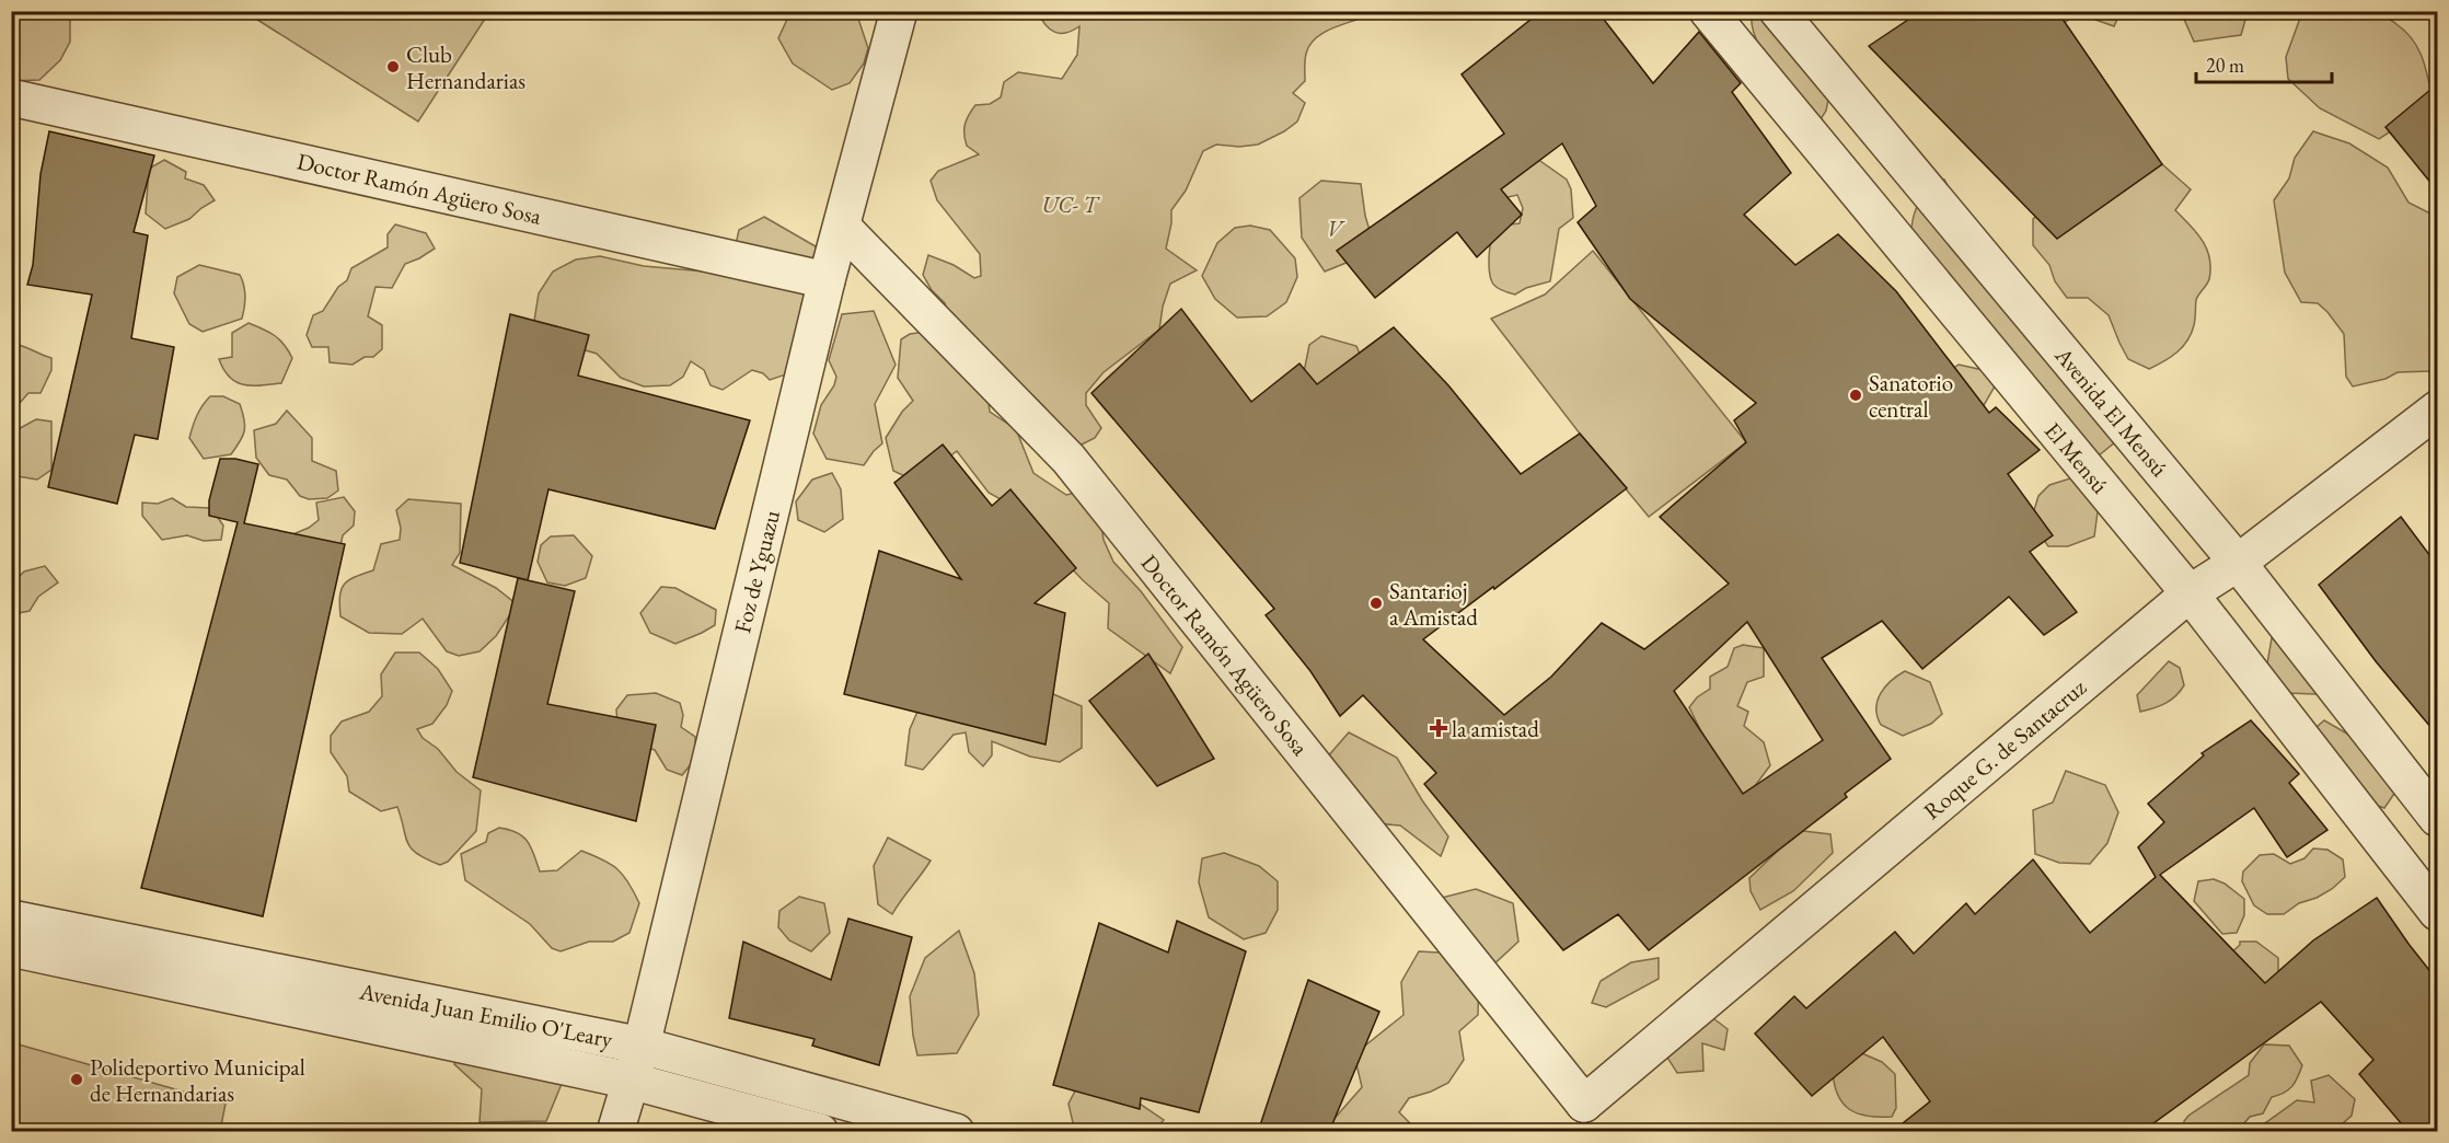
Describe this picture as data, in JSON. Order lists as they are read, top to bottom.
{
  "streets": {
    "street": [
      "Doctor Ramón Agüero Sosa",
      "Avenida El Mensú",
      "El Mensú",
      "Foz de Yguazu",
      "Roque G. de Santacruz",
      "Avenida Juan Emilio O'Leary"
    ]
  },
  "crossings": [
    ["Doctor Ramón Agüero Sosa", "Foz de Yguazu"],
    ["Doctor Ramón Agüero Sosa", "Roque G. de Santacruz"],
    ["Avenida El Mensú", "Roque G. de Santacruz"],
    ["El Mensú", "Roque G. de Santacruz"],
    ["Foz de Yguazu", "Avenida Juan Emilio O'Leary"]
  ],
  "parks": ["UC- T", "V"],
  "places": {
    "other": [
      "Club Hernandarias",
      "Sanatorio central",
      "Santarioj a Amistad",
      "Polideportivo Municipal de Hernandarias"
    ],
    "health": ["la amistad"]
  },
  "scale_bar": "20 m"
}
